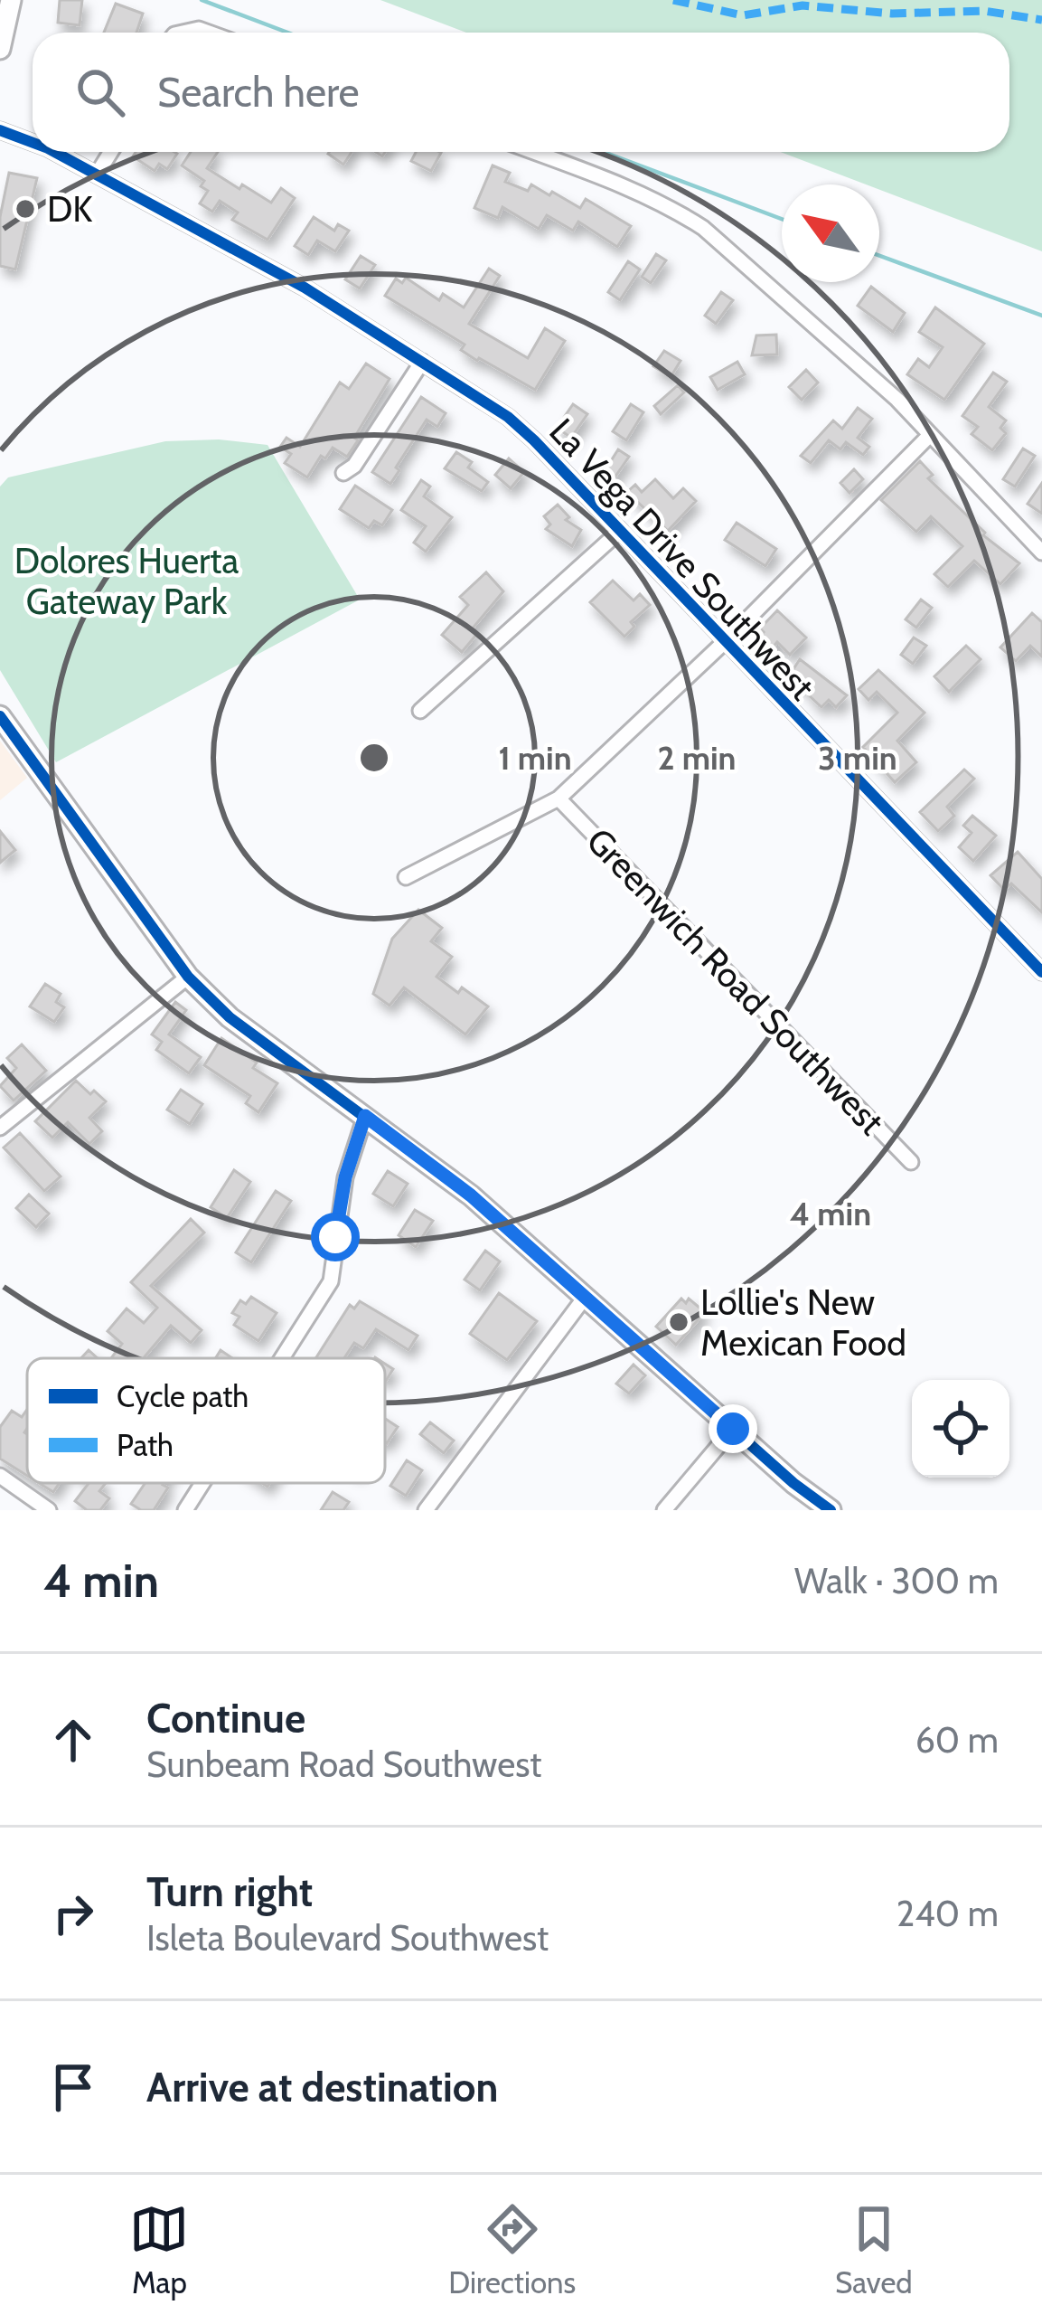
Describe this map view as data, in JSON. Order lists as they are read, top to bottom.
{
  "streets": {
    "street": ["La Vega Drive Southwest", "Greenwich Road Southwest"]
  },
  "crossings": [
    ["La Vega Drive Southwest", "Greenwich Road Southwest"]
  ],
  "parks": ["Dolores Huerta Gateway Park"],
  "places": ["DK", "Lollie's New Mexican Food"],
  "legend": ["Cycle path", "Path"],
  "north": "top left",
  "page": {
    "search": "Search here",
    "heading": ["4 min", "Walk · 300 m"],
    "list": [
      ["Continue", "Sunbeam Road Southwest", "60 m"],
      ["Turn right", "Isleta Boulevard Southwest", "240 m"],
      "Arrive at destination"
    ],
    "nav": ["Map", "Directions", "Saved"]
  },
  "rings": [
    "1 min",
    "2 min",
    "3 min",
    "4 min"
  ]
}
